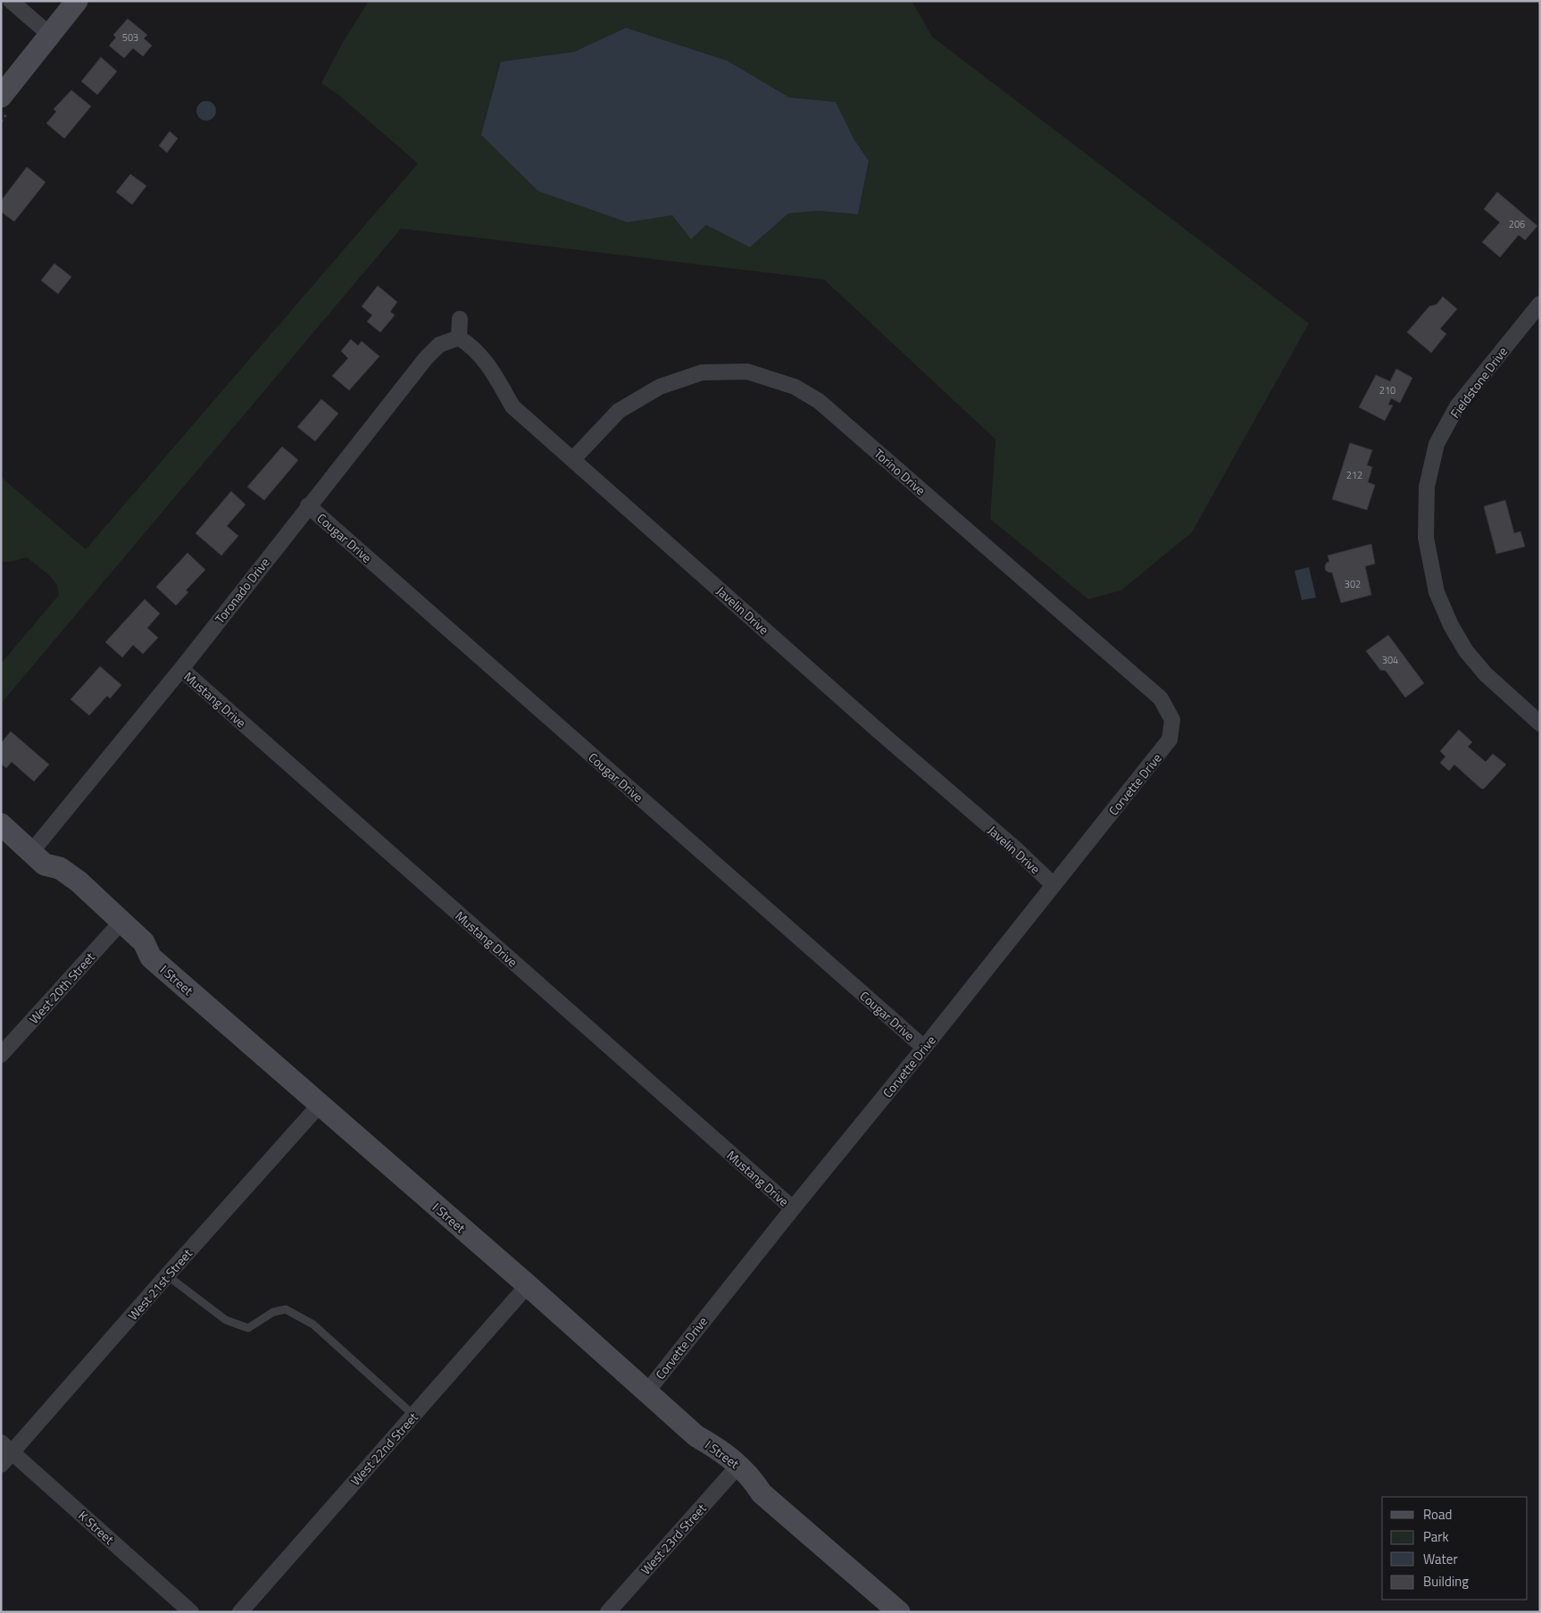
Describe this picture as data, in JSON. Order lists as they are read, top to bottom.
{
  "streets": {
    "street": [
      "Fieldstone Drive",
      "Torino Drive",
      "Cougar Drive",
      "Toronado Drive",
      "Javelin Drive",
      "Mustang Drive",
      "Corvette Drive",
      "I Street",
      "West 20th Street",
      "West 21st Street",
      "West 22nd Street",
      "K Street",
      "West 23rd Street"
    ]
  },
  "crossings": [
    ["Torino Drive", "Javelin Drive"],
    ["Torino Drive", "Corvette Drive"],
    ["Cougar Drive", "Toronado Drive"],
    ["Cougar Drive", "Corvette Drive"],
    ["Toronado Drive", "Javelin Drive"],
    ["Toronado Drive", "Mustang Drive"],
    ["Toronado Drive", "I Street"],
    ["Javelin Drive", "Corvette Drive"],
    ["Mustang Drive", "Corvette Drive"],
    ["Corvette Drive", "I Street"],
    ["I Street", "West 20th Street"],
    ["I Street", "West 21st Street"],
    ["I Street", "West 22nd Street"],
    ["I Street", "West 23rd Street"],
    ["West 21st Street", "K Street"]
  ],
  "house_numbers": [
    "503",
    "206",
    "210",
    "212",
    "302",
    "304"
  ],
  "legend": [
    "Road",
    "Park",
    "Water",
    "Building"
  ]
}
